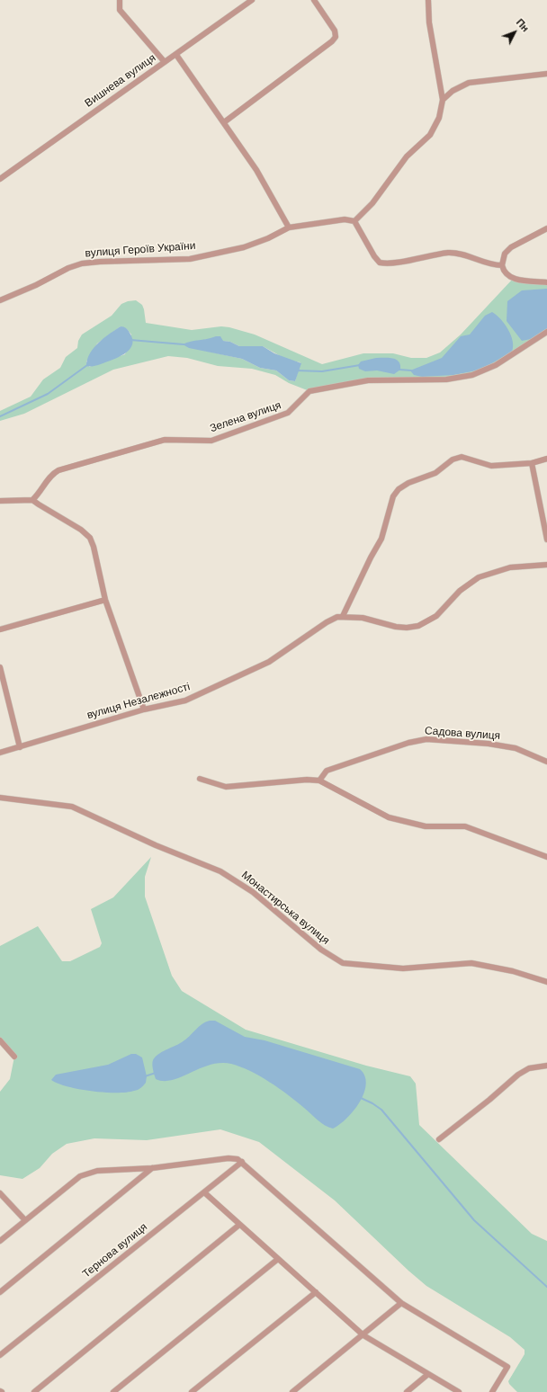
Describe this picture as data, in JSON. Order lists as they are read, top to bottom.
{
  "streets": {
    "street": [
      "Вишнева вулиця",
      "вулиця Героїв України",
      "Зелена вулиця",
      "Садова вулиця",
      "Монастирська вулиця",
      "Тернова вулиця"
    ]
  },
  "north": "top right"
}
